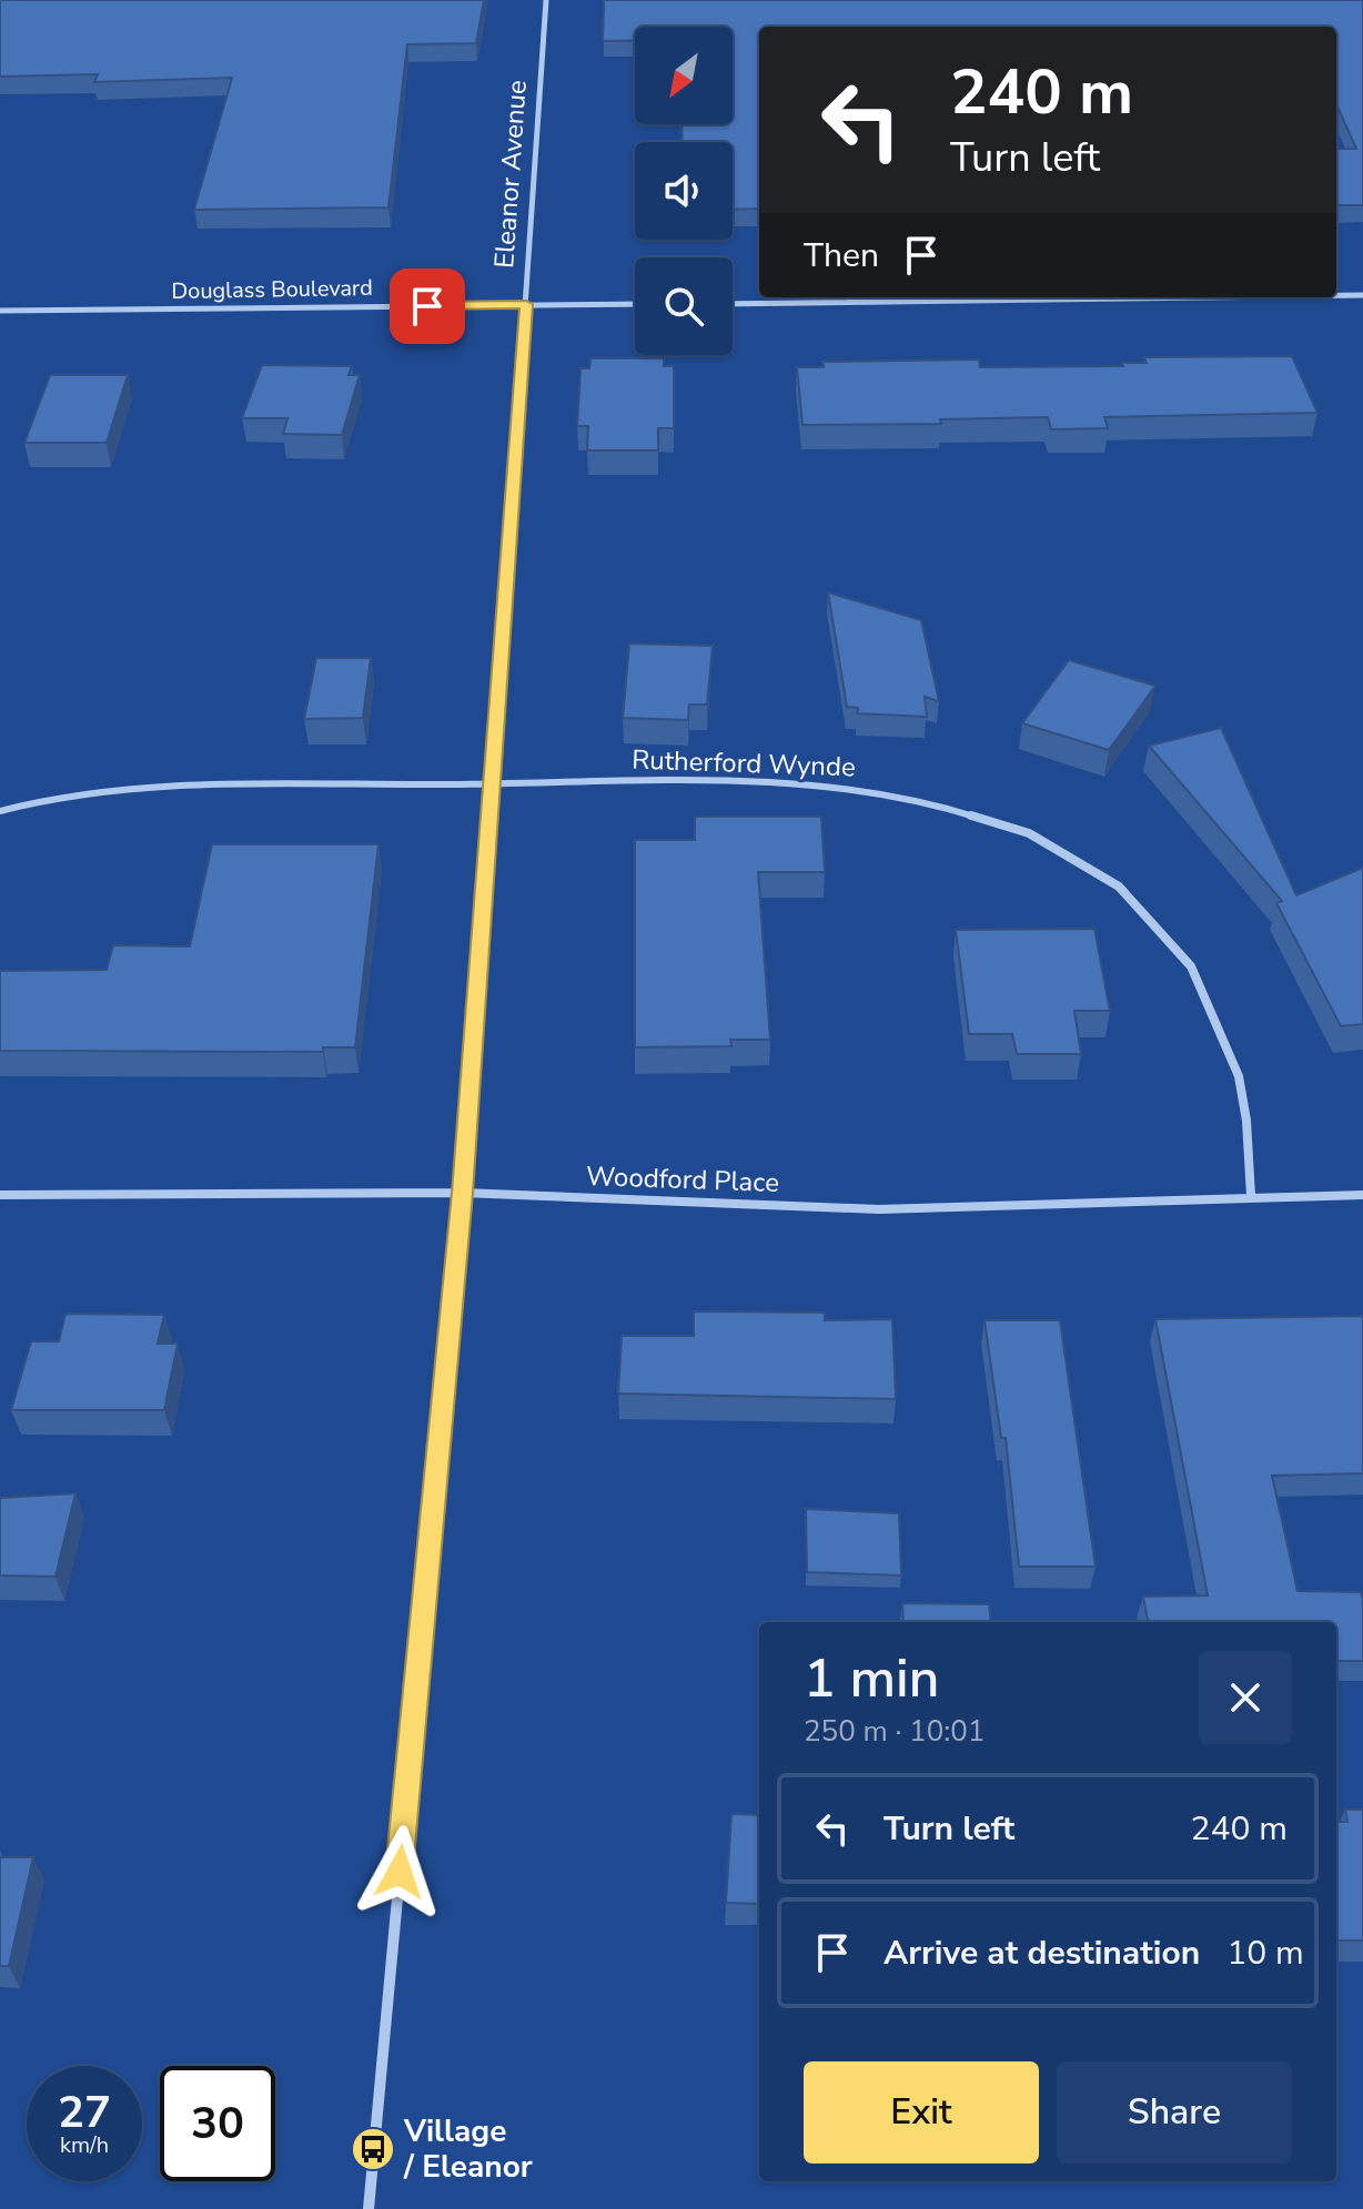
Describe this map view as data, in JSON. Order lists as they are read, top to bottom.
{
  "streets": {
    "street": [
      "Eleanor Avenue",
      "Douglass Boulevard",
      "Rutherford Wynde",
      "Woodford Place"
    ]
  },
  "crossings": [
    ["Eleanor Avenue", "Douglass Boulevard"],
    ["Eleanor Avenue", "Rutherford Wynde"],
    ["Eleanor Avenue", "Woodford Place"],
    ["Rutherford Wynde", "Woodford Place"]
  ],
  "places": {
    "bus stop": ["Village / Eleanor"]
  },
  "north": "bottom left",
  "page": {
    "turn": ["240 m", "Turn left"],
    "then": "Then",
    "heading": ["1 min", "250 m · 10:01"],
    "list": [
      {
        "name": "Turn left",
        "value": "240 m"
      },
      {
        "name": "Arrive at destination",
        "value": "10 m"
      }
    ],
    "buttons": ["Exit", "Share"],
    "speed": "27 km/h",
    "limit": "30"
  }
}
